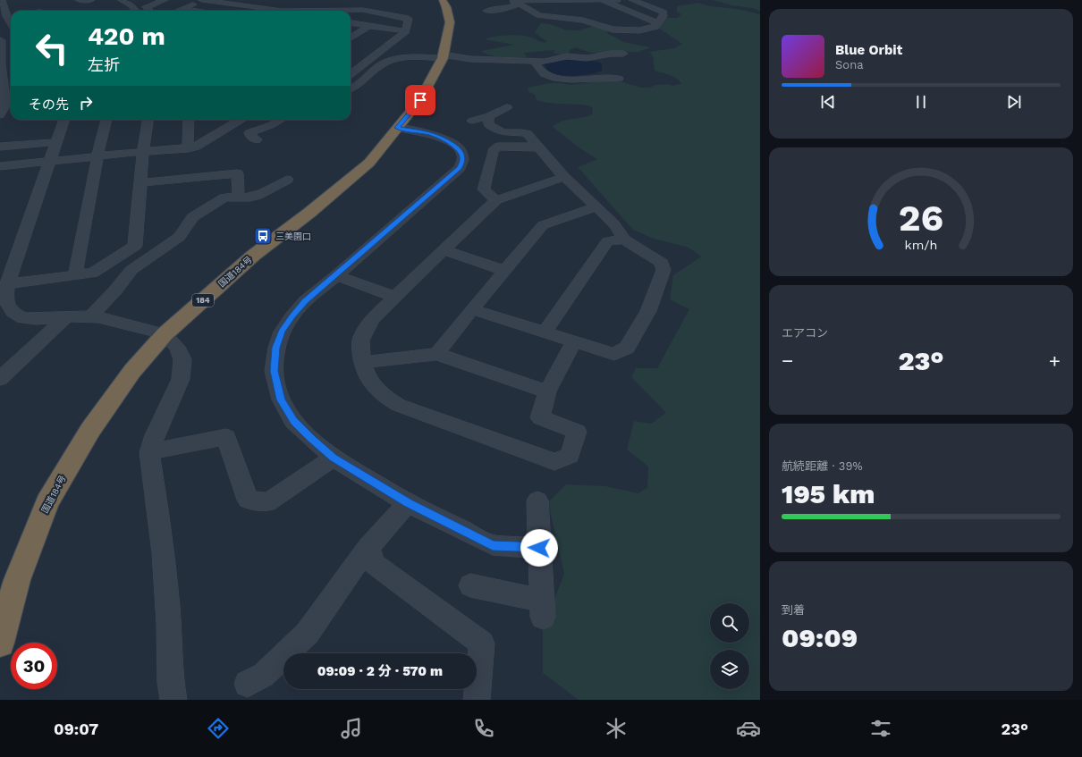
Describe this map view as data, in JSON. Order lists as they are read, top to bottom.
{
  "streets": {
    "highway": ["国道184号", "184"]
  },
  "places": {
    "bus stop": ["三美園口"]
  },
  "page": {
    "turn": ["420 m", "左折"],
    "song": ["Blue Orbit", "Sona"],
    "then": "その先",
    "tile": [
      "エアコン",
      ["航続距離 · 39%", "195 km"],
      ["到着", "09:09"]
    ],
    "heat": ["−", "23°", "+"],
    "limit": "30",
    "trip": "09:09 · 2 分 · 570 m",
    "tabs": ["09:07", "23°"],
    "gauge": ["26", "km/h"]
  }
}
